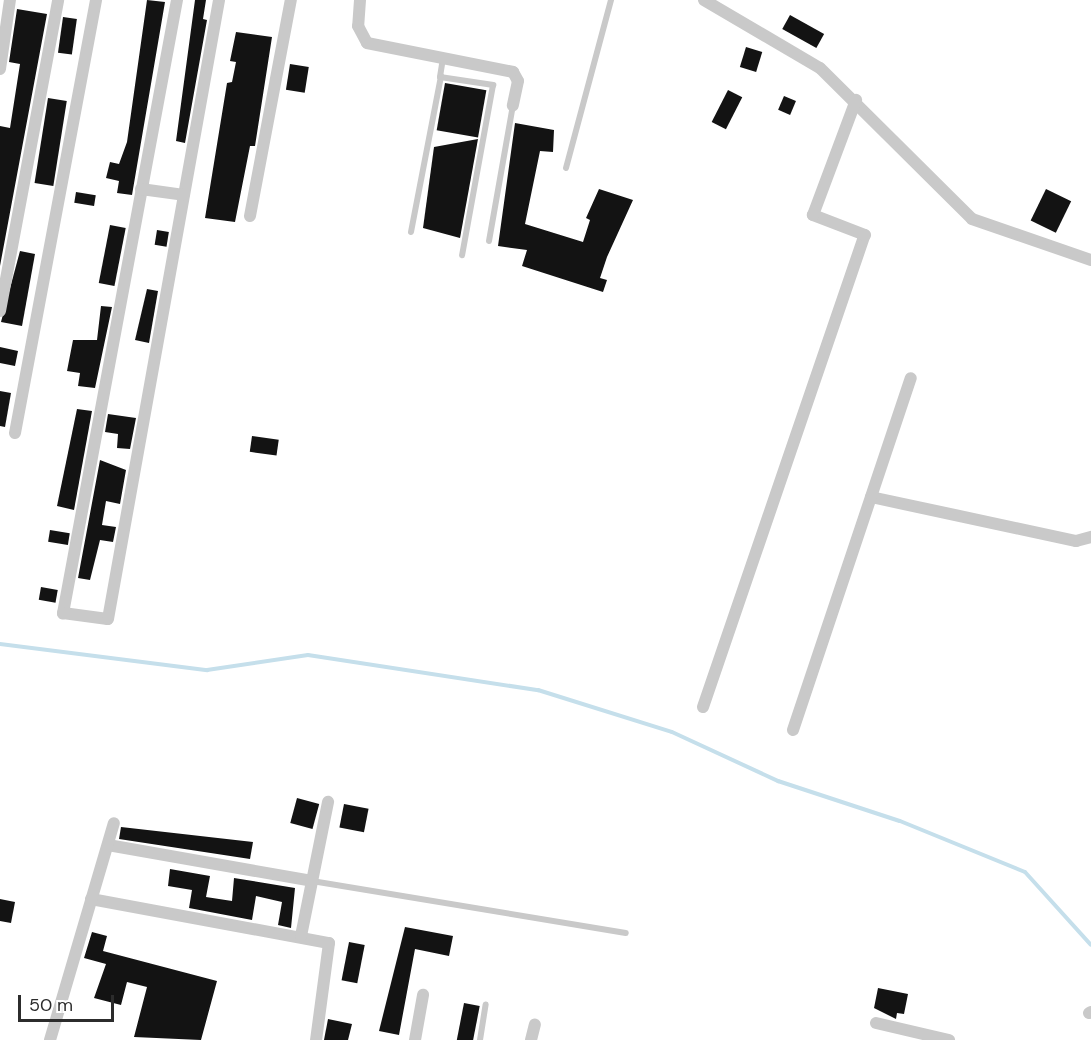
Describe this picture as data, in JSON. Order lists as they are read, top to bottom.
{
  "scale_bar": "50 m"
}
